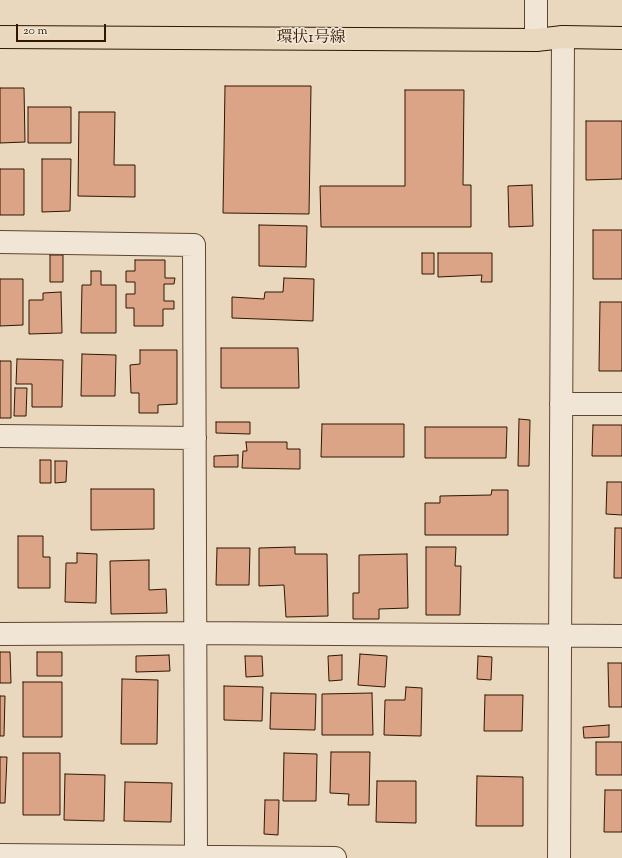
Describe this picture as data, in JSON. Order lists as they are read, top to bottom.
{
  "streets": {
    "main road": ["環状1号線"]
  },
  "scale_bar": "20 m"
}
